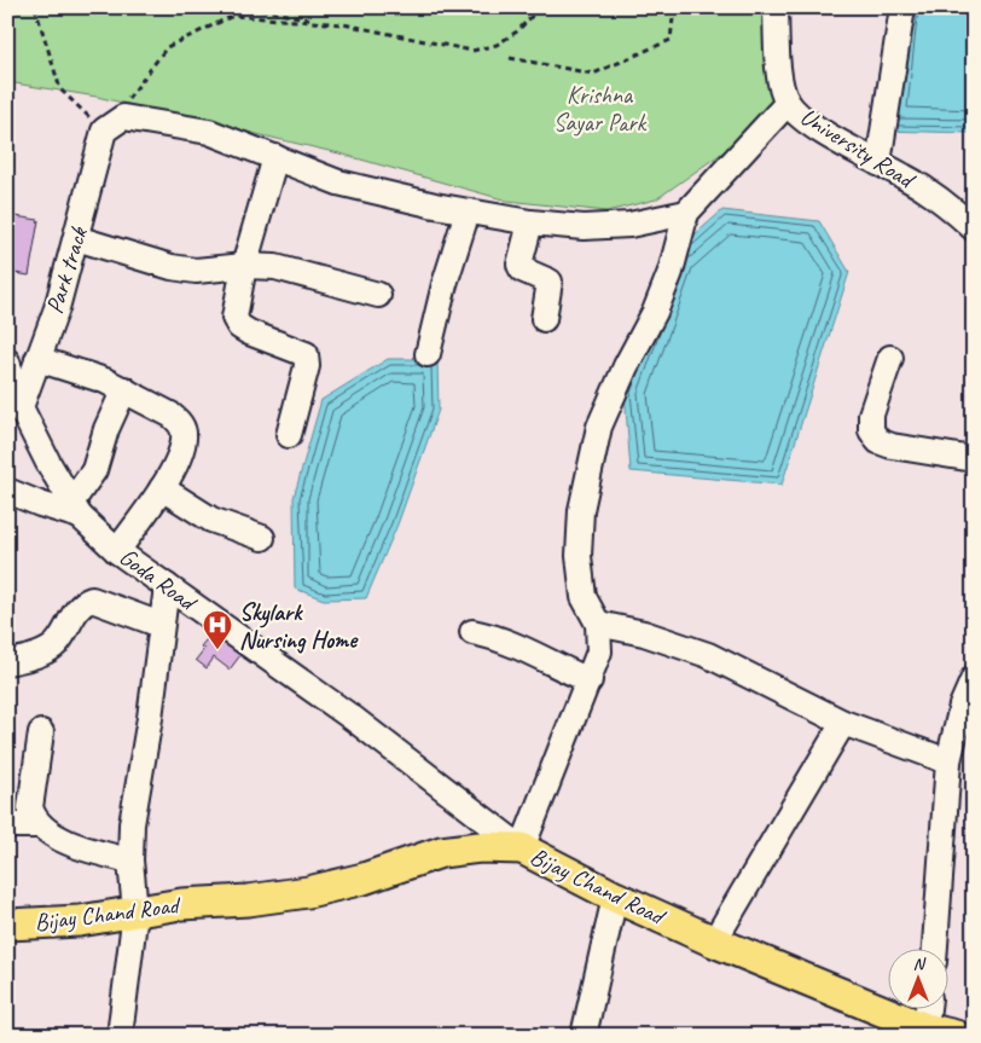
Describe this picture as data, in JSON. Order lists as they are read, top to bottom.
{
  "streets": {
    "main road": ["Bijay Chand Road"],
    "street": ["University Road", "Park track", "Goda Road"]
  },
  "crossings": [
    ["Park track", "Goda Road"],
    ["Goda Road", "Bijay Chand Road"]
  ],
  "parks": ["Krishna Sayar Park"],
  "places": {
    "hospital": ["Skylark Nursing Home"]
  },
  "north": "top"
}
